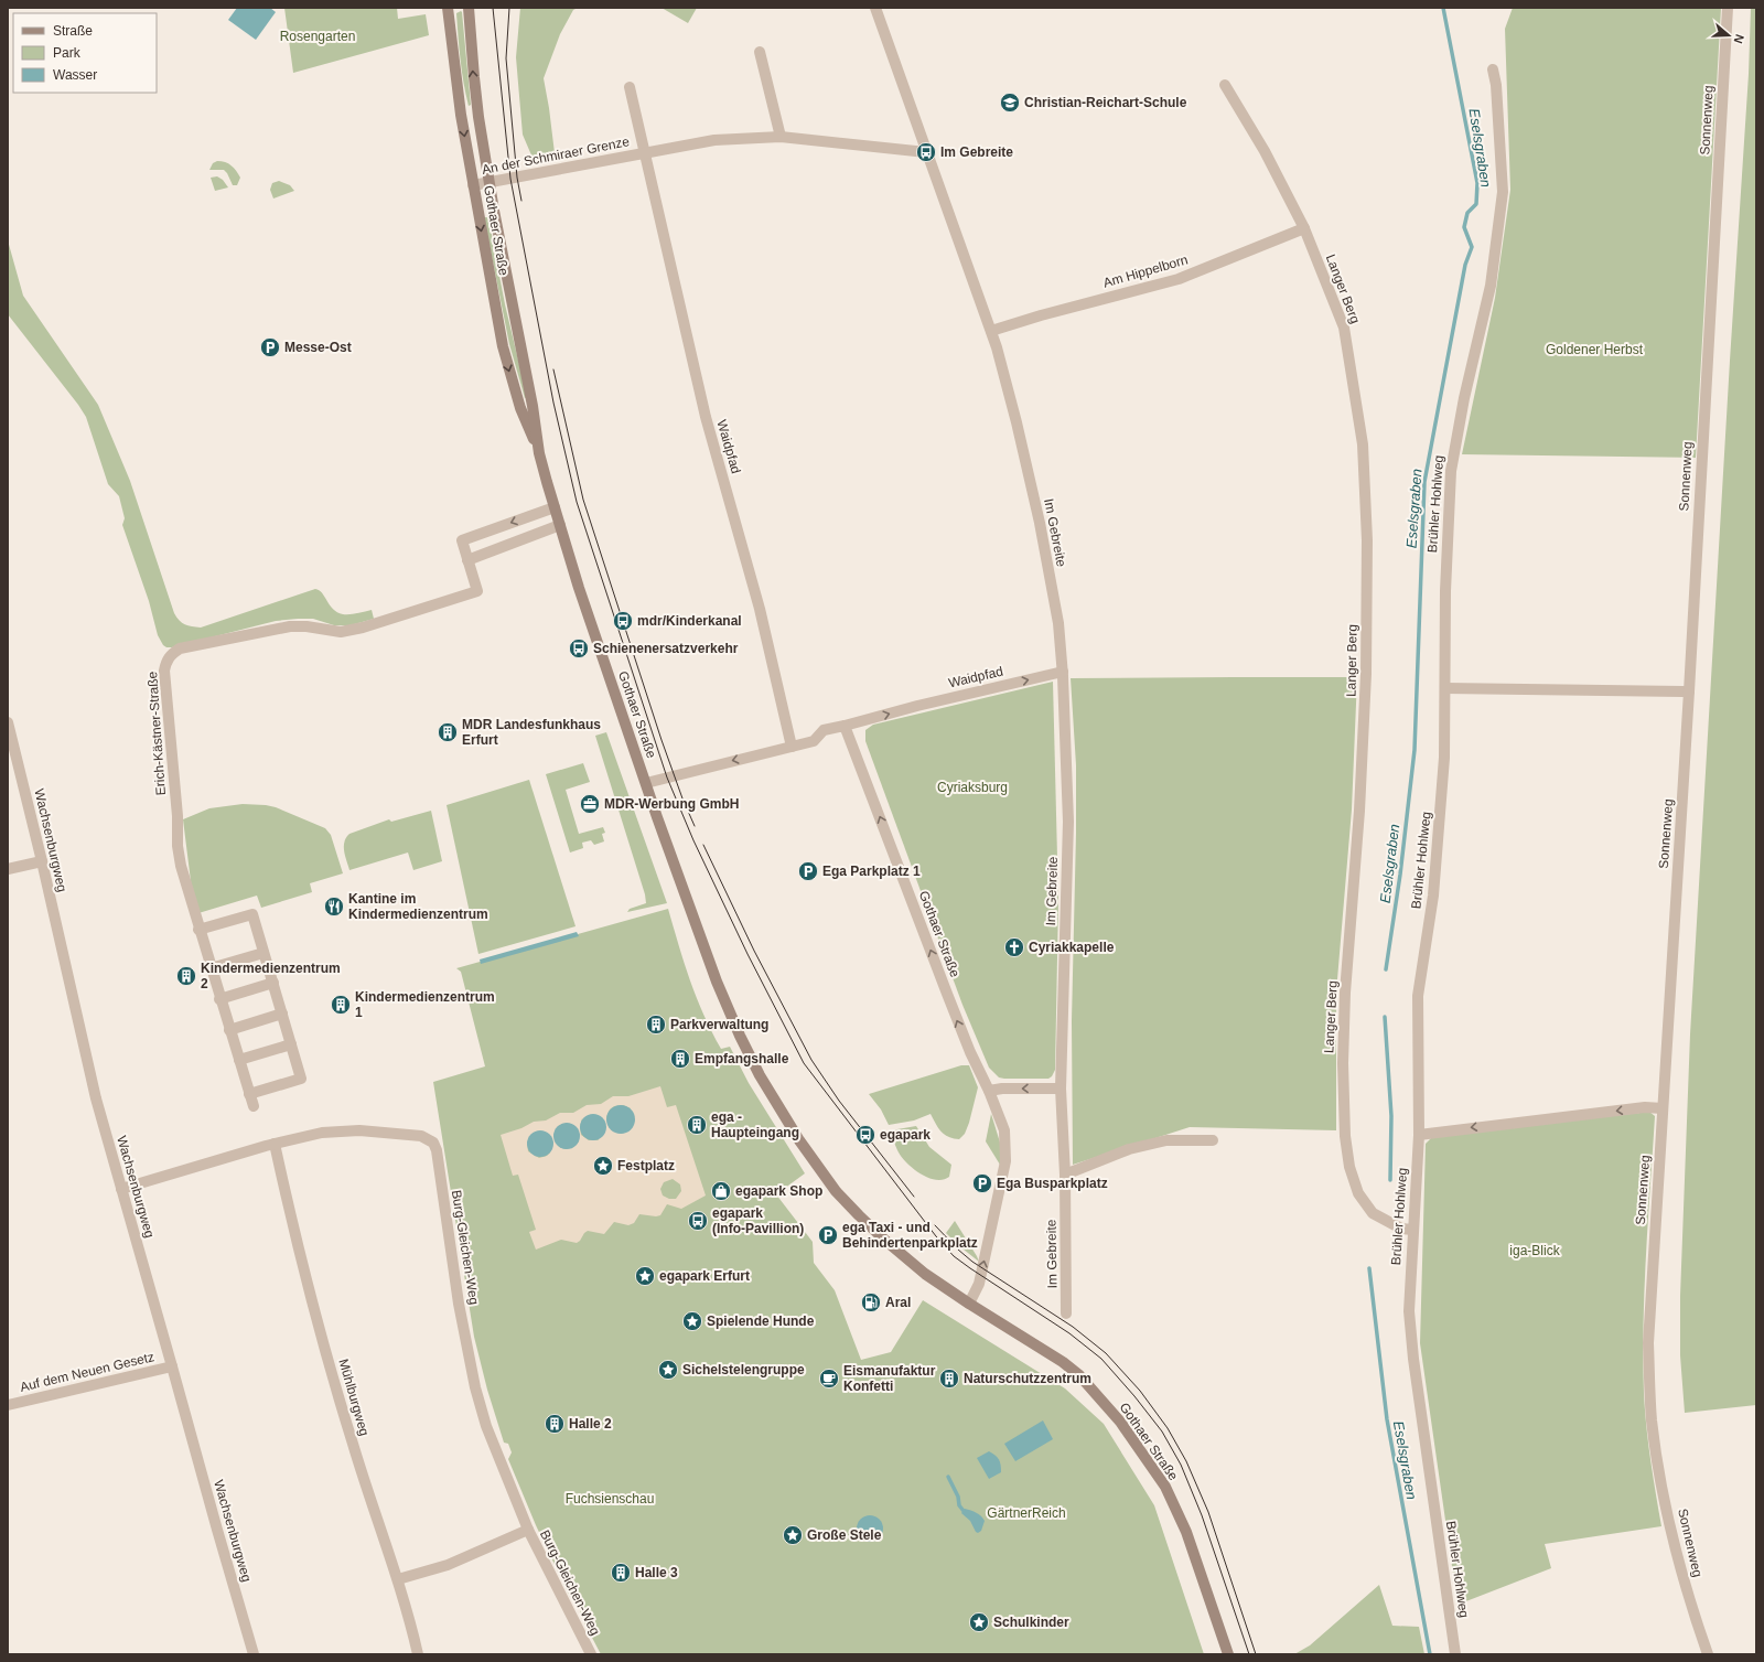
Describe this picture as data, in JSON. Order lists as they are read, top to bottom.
{
  "streets": {
    "main road": ["Gothaer Straße"],
    "street": [
      "Sonnenweg",
      "An der Schmiraer Grenze",
      "Am Hippelborn",
      "Langer Berg",
      "Waidpfad",
      "Brühler Hohlweg",
      "Im Gebreite",
      "Erich-Kästner-Straße",
      "Wachsenburgweg",
      "Burg-Gleichen-Weg",
      "Auf dem Neuen Gesetz",
      "Mühlburgweg"
    ]
  },
  "crossings": [
    ["An der Schmiraer Grenze", "Gothaer Straße"],
    ["An der Schmiraer Grenze", "Waidpfad"],
    ["An der Schmiraer Grenze", "Im Gebreite"],
    ["Gothaer Straße", "Waidpfad"],
    ["Gothaer Straße", "Erich-Kästner-Straße"],
    ["Am Hippelborn", "Langer Berg"],
    ["Am Hippelborn", "Im Gebreite"],
    ["Langer Berg", "Brühler Hohlweg"],
    ["Waidpfad", "Im Gebreite"],
    ["Wachsenburgweg", "Burg-Gleichen-Weg"],
    ["Wachsenburgweg", "Auf dem Neuen Gesetz"],
    ["Burg-Gleichen-Weg", "Mühlburgweg"]
  ],
  "water": ["Eselsgraben"],
  "parks": [
    "Rosengarten",
    "Goldener Herbst",
    "Cyriaksburg",
    "iga-Blick",
    "Fuchsienschau",
    "GärtnerReich"
  ],
  "places": {
    "school or university": ["Christian-Reichart-Schule"],
    "bus stop": [
      "Im Gebreite",
      "mdr/Kinderkanal",
      "Schienenersatzverkehr",
      "egapark",
      "egapark (Info-Pavillion)"
    ],
    "parking": [
      "Messe-Ost",
      "Ega Parkplatz 1",
      "Ega Busparkplatz",
      "ega Taxi - und Behindertenparkplatz"
    ],
    "building": [
      "MDR Landesfunkhaus Erfurt",
      "Kindermedienzentrum 2",
      "Kindermedienzentrum 1",
      "Parkverwaltung",
      "Empfangshalle",
      "ega - Haupteingang",
      "Naturschutzzentrum",
      "Halle 2",
      "Halle 3"
    ],
    "office": ["MDR-Werbung GmbH"],
    "restaurant": ["Kantine im Kindermedienzentrum"],
    "church": ["Cyriakkapelle"],
    "place": [
      "Festplatz",
      "egapark Erfurt",
      "Spielende Hunde",
      "Sichelstelengruppe",
      "Große Stele",
      "Schulkinder"
    ],
    "shop": ["egapark Shop"],
    "fuel station": ["Aral"],
    "cafe": ["Eismanufaktur Konfetti"]
  },
  "legend": ["Straße", "Park", "Wasser"],
  "north": "right"
}
